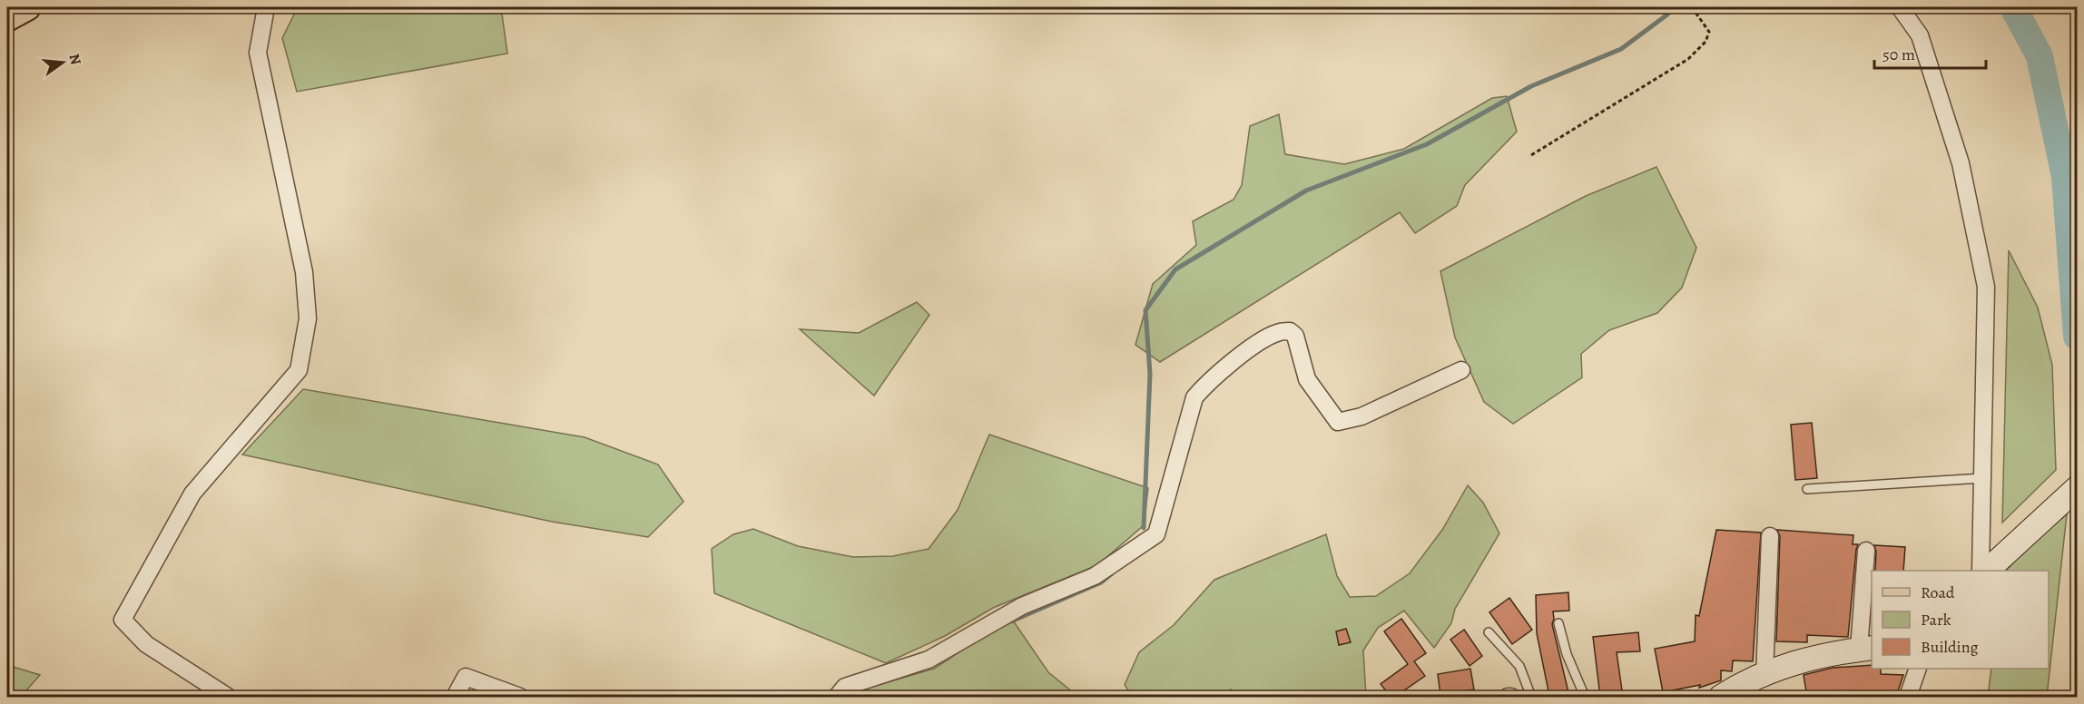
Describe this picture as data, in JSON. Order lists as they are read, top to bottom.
{
  "legend": ["Road", "Park", "Building"],
  "scale_bar": "50 m",
  "north": "right"
}
